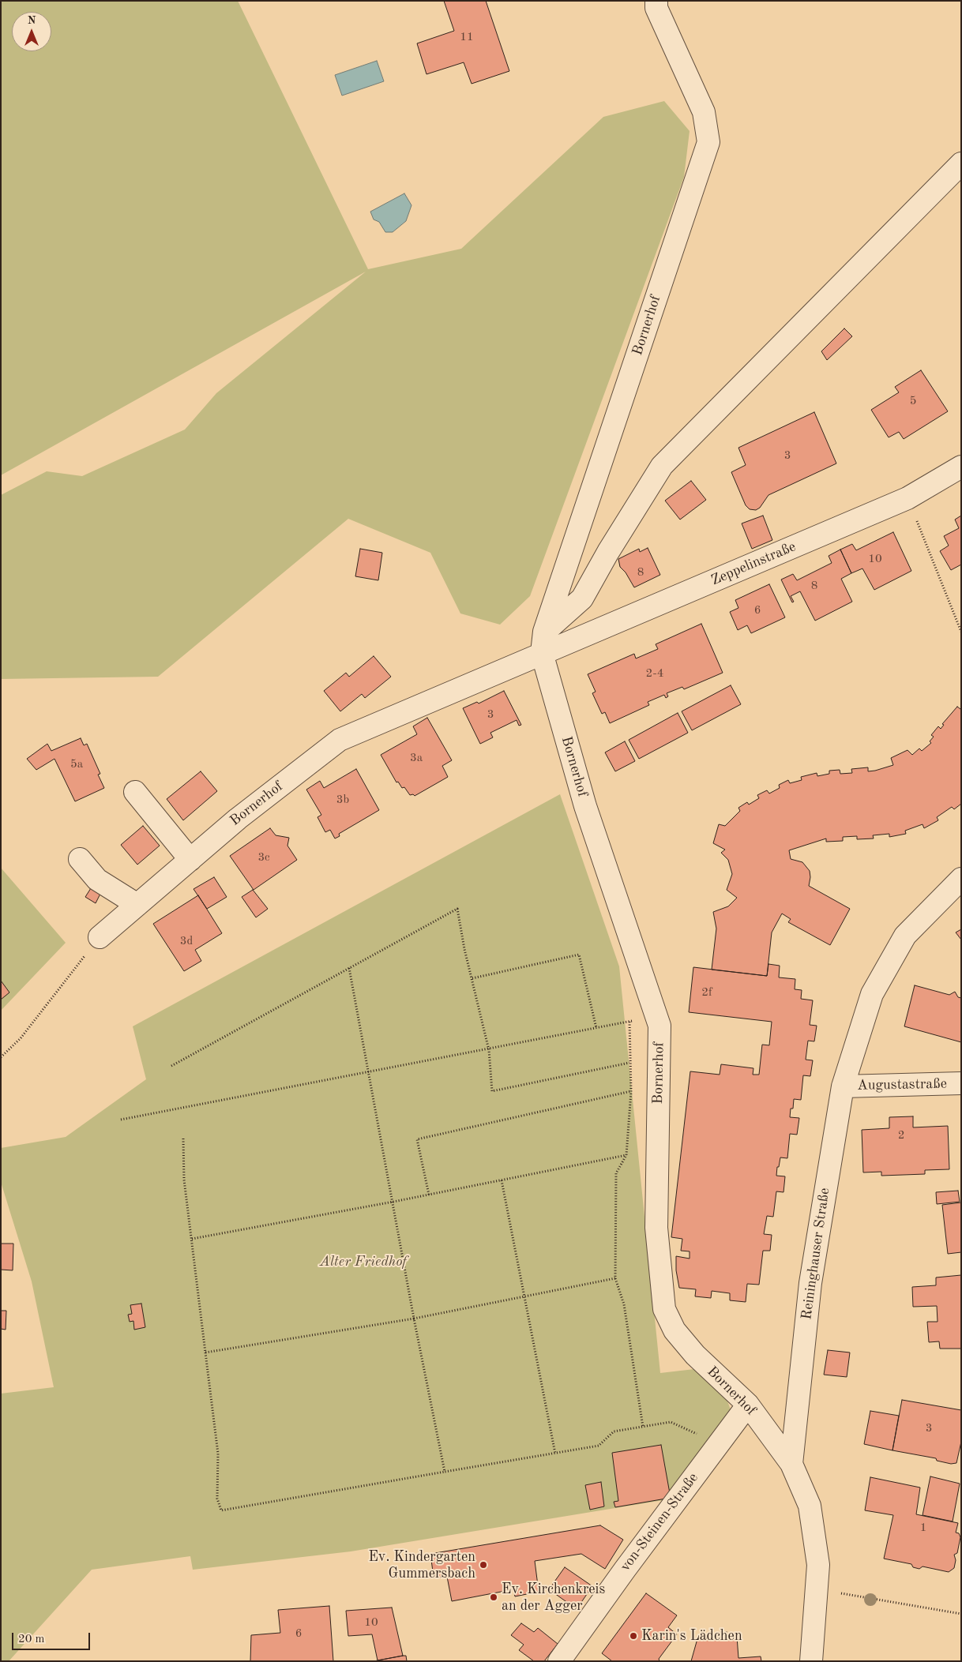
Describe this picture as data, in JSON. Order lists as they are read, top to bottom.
{
  "streets": {
    "street": [
      "Bornerhof",
      "Zeppelinstraße",
      "Augustastraße",
      "Reininghauser Straße",
      "von-Steinen-Straße"
    ]
  },
  "crossings": [
    ["Bornerhof", "Zeppelinstraße"],
    ["Bornerhof", "Reininghauser Straße"],
    ["Bornerhof", "von-Steinen-Straße"],
    ["Augustastraße", "Reininghauser Straße"]
  ],
  "parks": ["Alter Friedhof"],
  "places": ["Ev. Kindergarten Gummersbach", "Ev. Kirchenkreis an der Agger", "Karin's Lädchen"],
  "house_numbers": [
    "11",
    "5",
    "3",
    "10",
    "8",
    "8",
    "6",
    "2-4",
    "3",
    "3a",
    "5a",
    "3b",
    "3c",
    "3d",
    "2f",
    "2",
    "3",
    "1",
    "10",
    "6"
  ],
  "scale_bar": "20 m",
  "north": "top"
}
